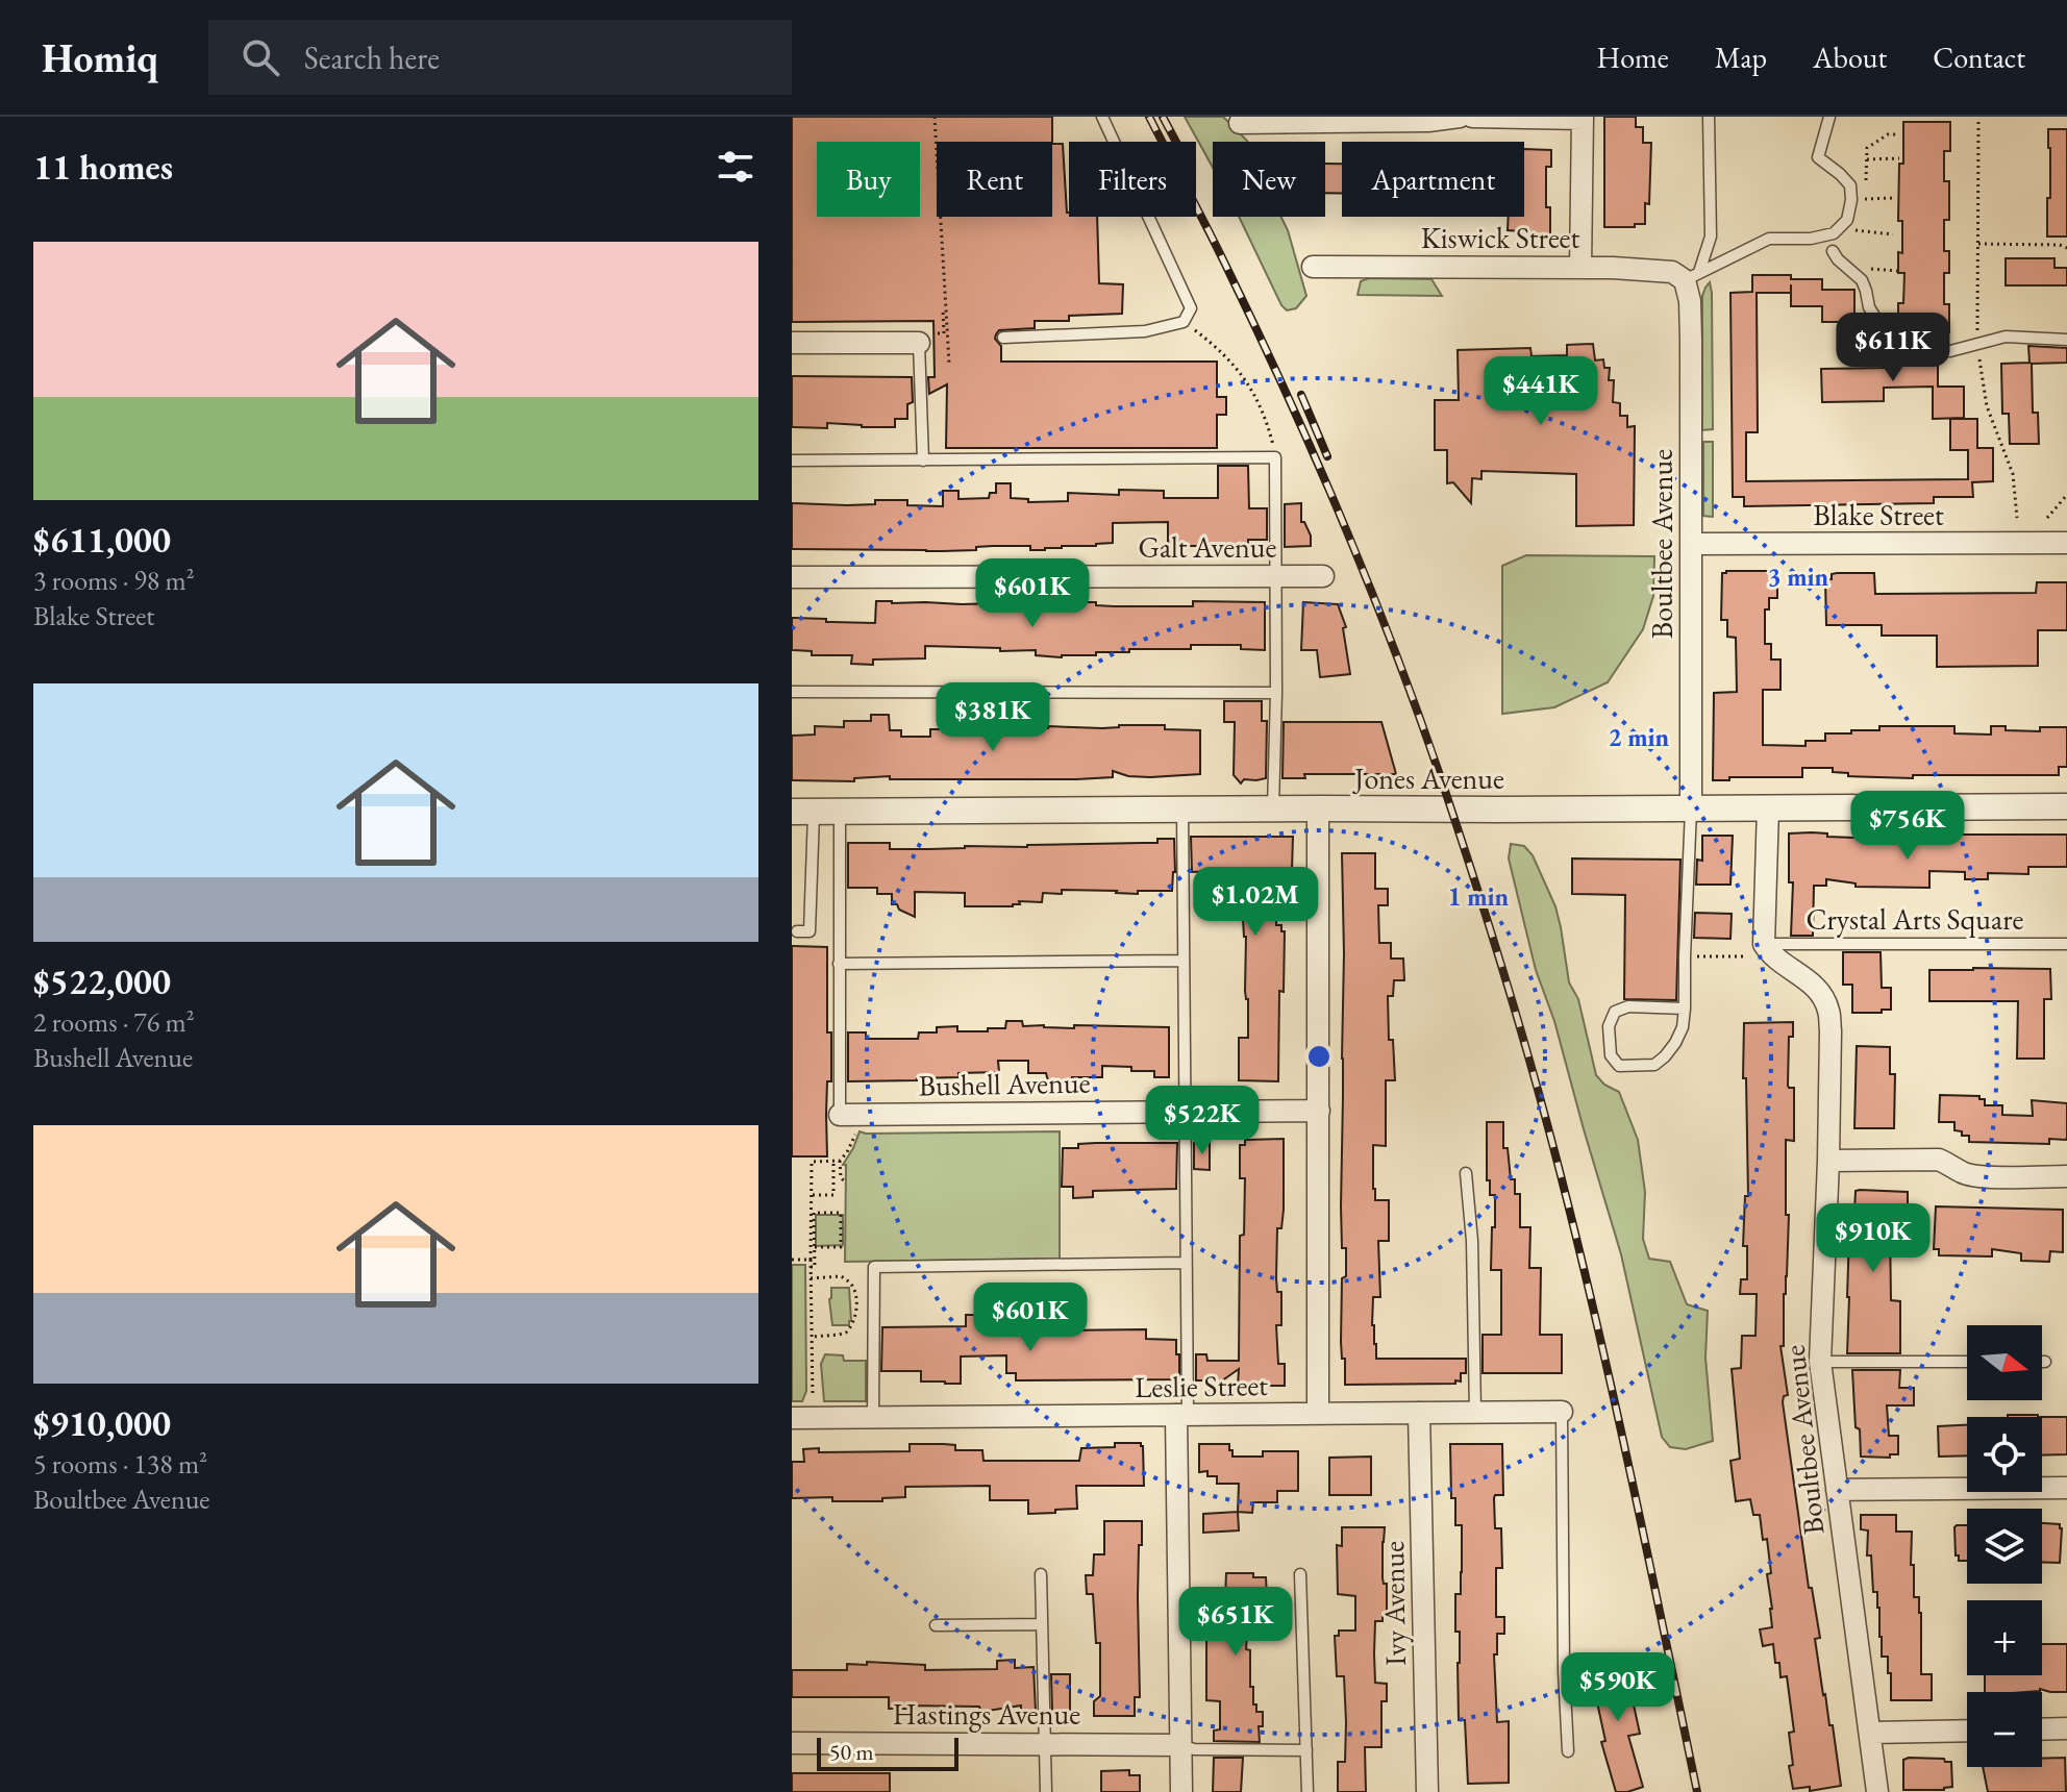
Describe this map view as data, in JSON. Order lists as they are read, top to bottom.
{
  "streets": {
    "street": [
      "Kiswick Street",
      "Blake Street",
      "Boultbee Avenue",
      "Galt Avenue",
      "Jones Avenue",
      "Bushell Avenue",
      "Leslie Street",
      "Ivy Avenue",
      "Hastings Avenue"
    ],
    "lane": ["Crystal Arts Square"]
  },
  "crossings": [
    ["Kiswick Street", "Boultbee Avenue"],
    ["Blake Street", "Boultbee Avenue"],
    ["Boultbee Avenue", "Jones Avenue"],
    ["Boultbee Avenue", "Crystal Arts Square"],
    ["Leslie Street", "Ivy Avenue"]
  ],
  "scale_bar": "50 m",
  "north": "right",
  "page": {
    "header": "Homiq",
    "search": "Search here",
    "nav": [
      "Home",
      "Map",
      "About",
      "Contact"
    ],
    "heading": "11 homes",
    "chip": [
      "Buy",
      "Rent",
      "Filters",
      "New",
      "Apartment"
    ],
    "list": [
      {
        "name": "$611,000",
        "note": "3 rooms · 98 m² · Blake Street"
      },
      {
        "name": "$522,000",
        "note": "2 rooms · 76 m² · Bushell Avenue"
      },
      {
        "name": "$910,000",
        "note": "5 rooms · 138 m² · Boultbee Avenue"
      }
    ],
    "price": [
      "$611K",
      "$441K",
      "$601K",
      "$381K",
      "$756K",
      "$1.02M",
      "$522K",
      "$910K",
      "$601K",
      "$651K",
      "$590K"
    ],
    "map_buttons": ["+", "−"],
    "scale": "50 m"
  },
  "rings": ["3 min", "2 min", "1 min"]
}
